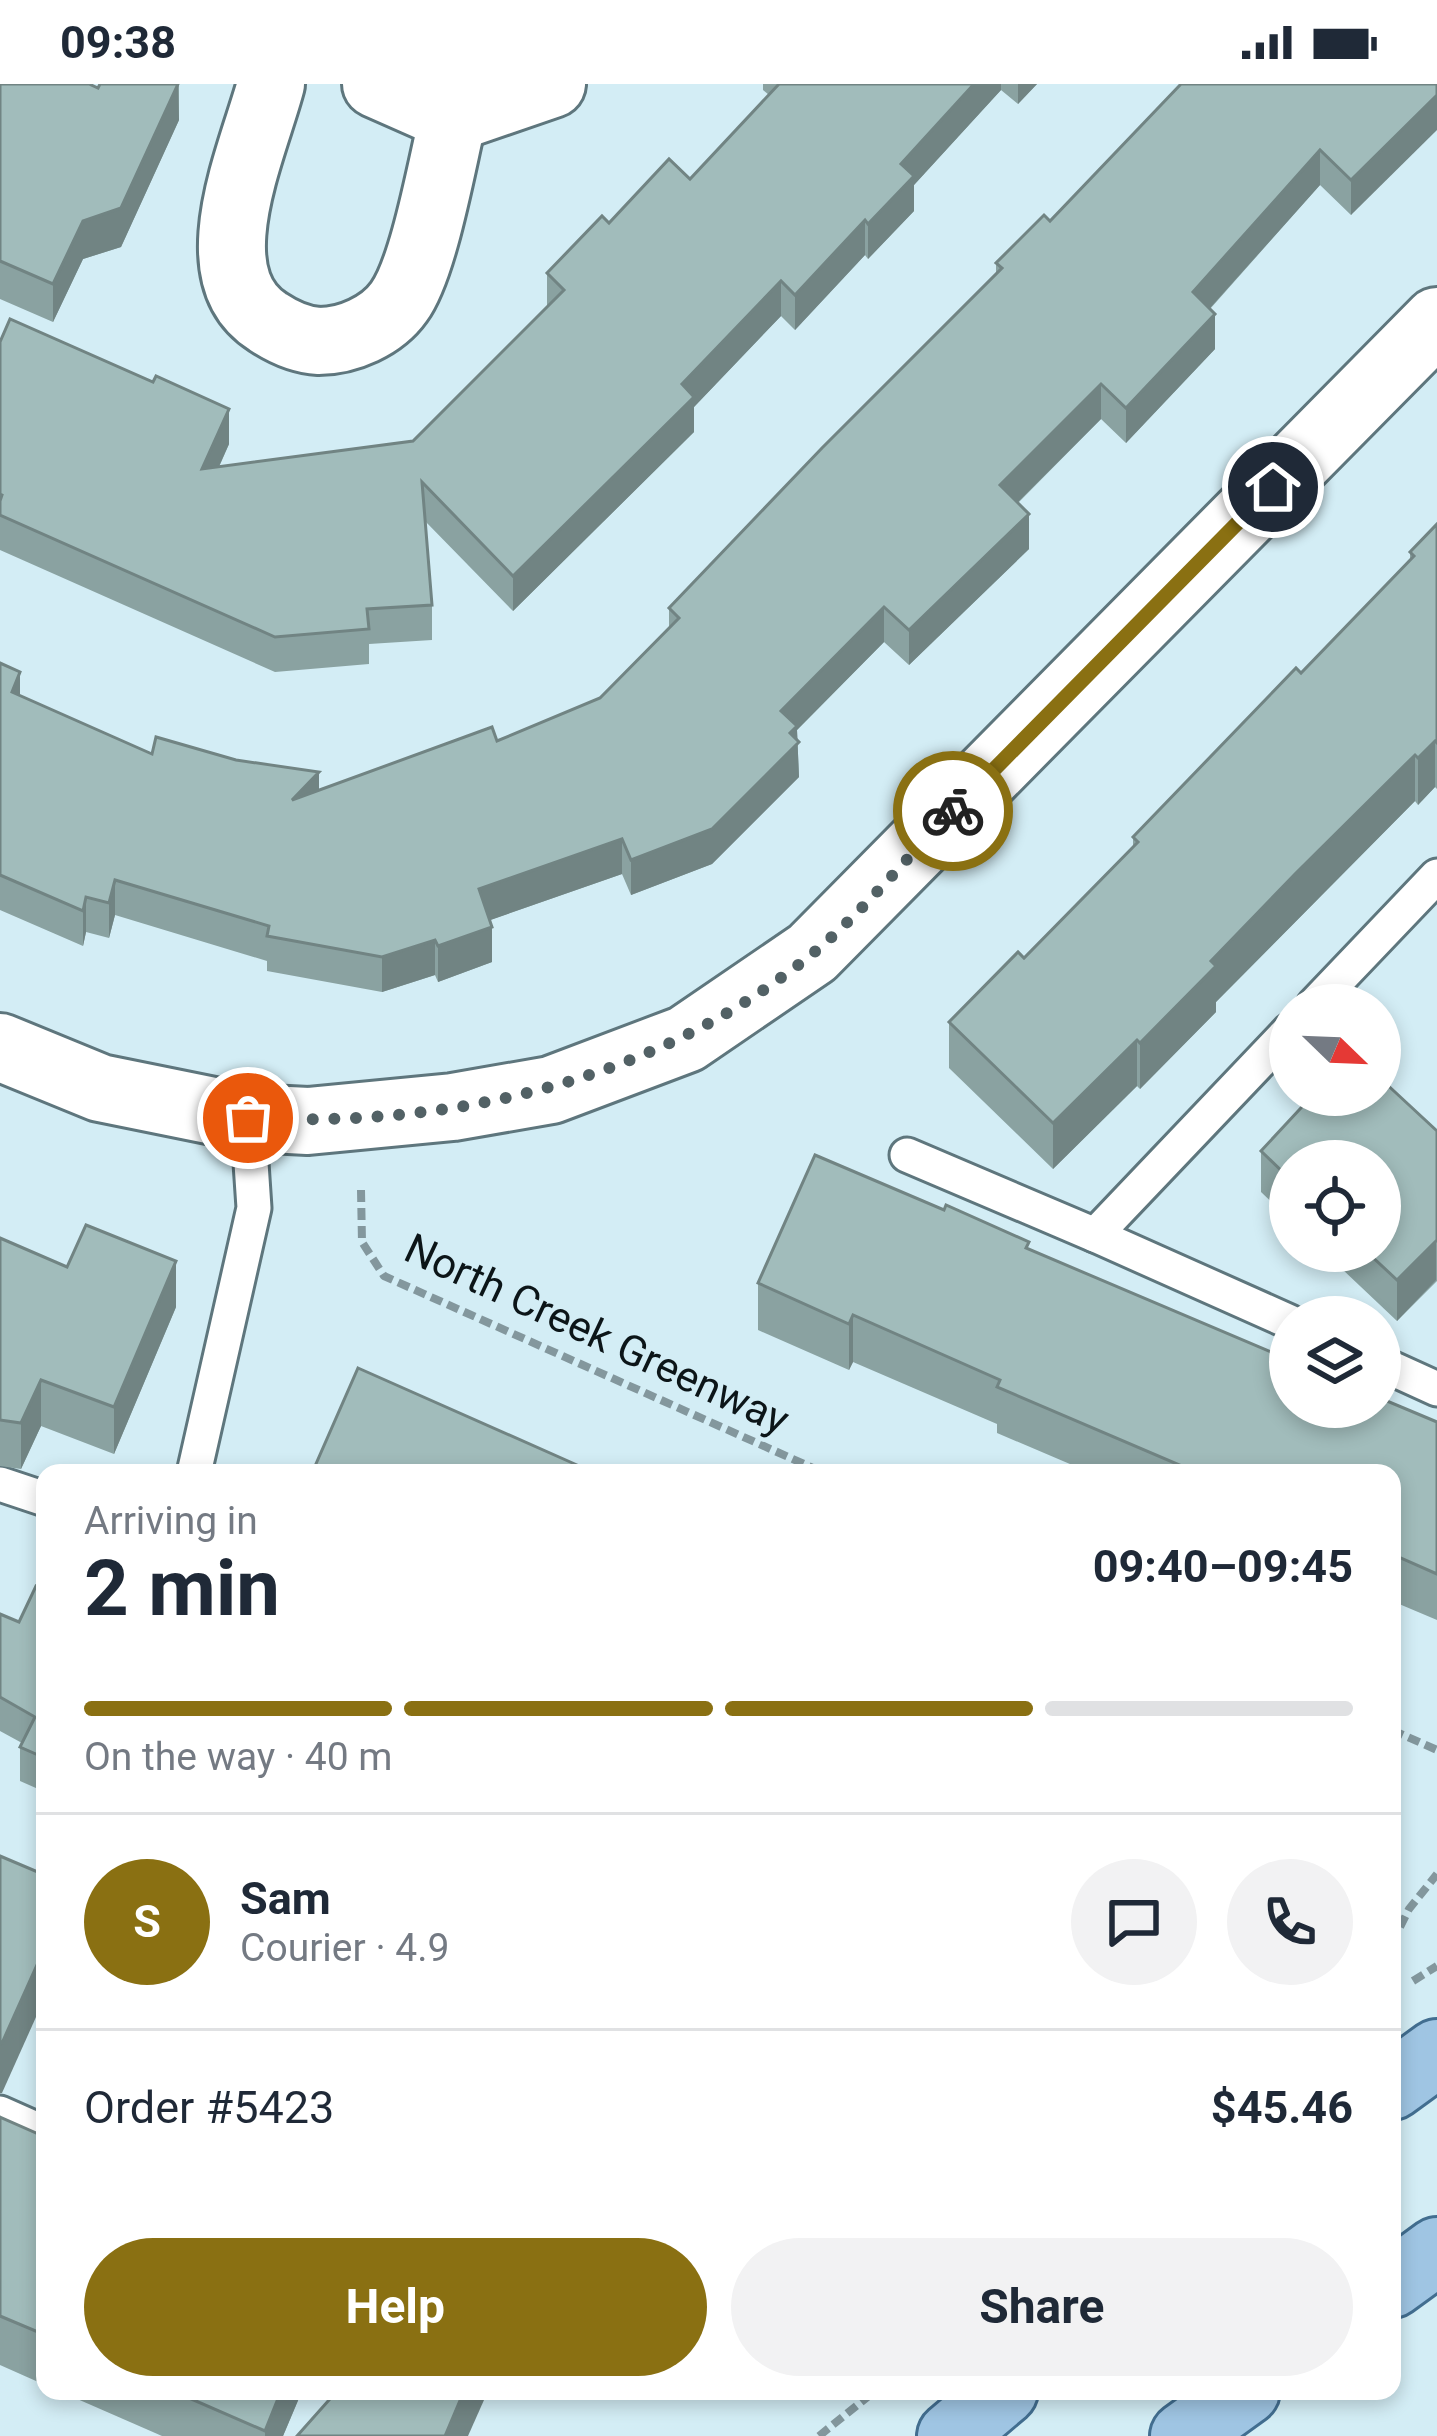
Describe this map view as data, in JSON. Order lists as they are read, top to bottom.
{
  "streets": {
    "path": ["North Creek Greenway"]
  },
  "north": "bottom right",
  "page": {
    "status": "09:38",
    "heading": ["2 min", "Arriving in", "09:40–09:45"],
    "panel": [
      "Sam",
      "Courier · 4.9",
      "Order #5423",
      "$45.46"
    ],
    "bar": "On the way · 40 m",
    "round": "S",
    "buttons": ["Help", "Share"]
  }
}
